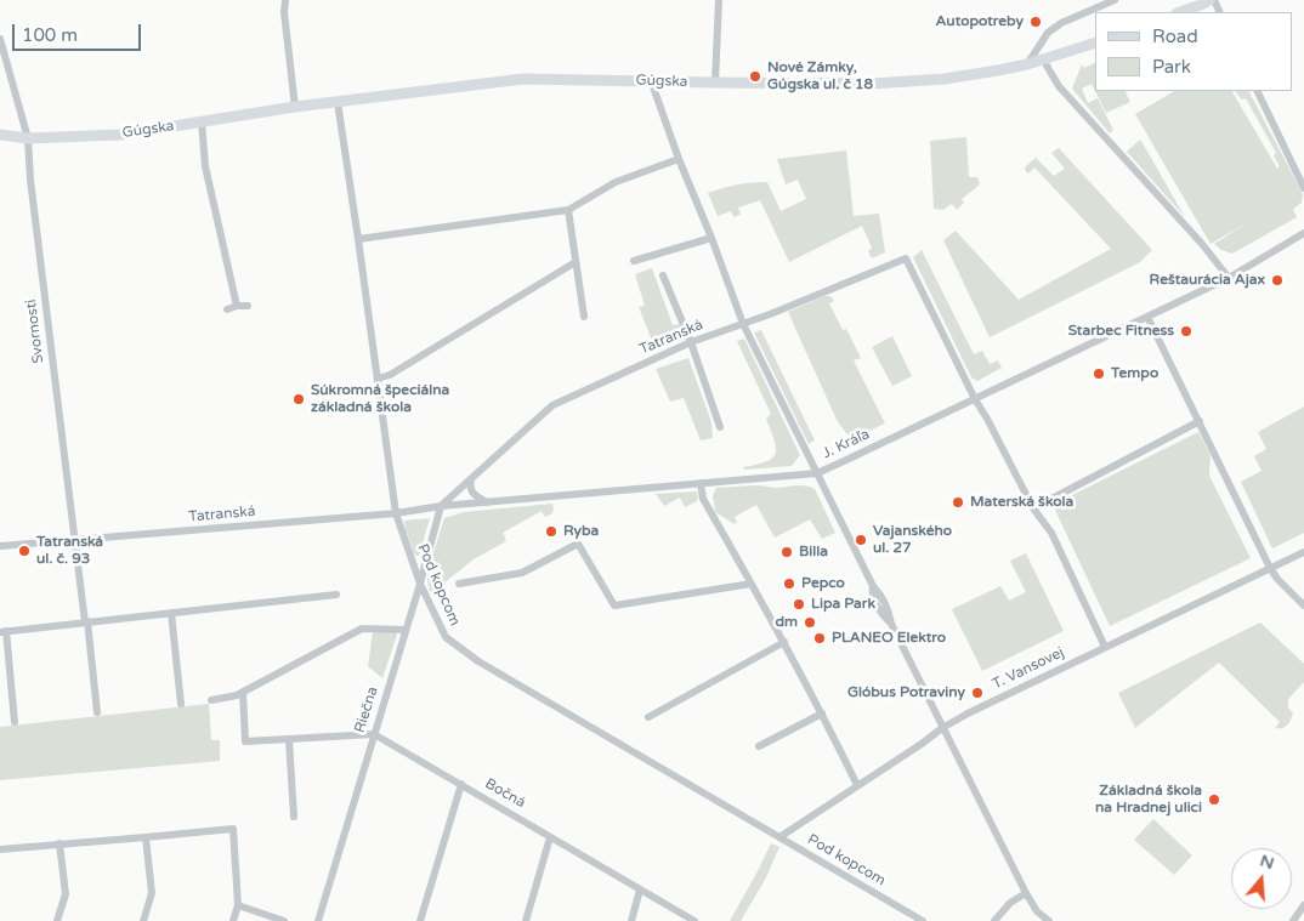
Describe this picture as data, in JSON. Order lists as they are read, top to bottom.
{
  "streets": {
    "main road": ["Gúgska"],
    "street": [
      "Svornosti",
      "Tatranská",
      "J. Kráľa",
      "Pod kopcom",
      "T. Vansovej",
      "Riečna",
      "Bočná"
    ]
  },
  "crossings": [
    ["Gúgska", "Svornosti"],
    ["Gúgska", "Pod kopcom"],
    ["Svornosti", "Tatranská"],
    ["Tatranská", "J. Kráľa"],
    ["Tatranská", "Pod kopcom"],
    ["Tatranská", "Riečna"],
    ["J. Kráľa", "Riečna"],
    ["Pod kopcom", "T. Vansovej"],
    ["Pod kopcom", "Riečna"],
    ["Riečna", "Bočná"]
  ],
  "places": [
    "Autopotreby",
    "Nové Zámky, Gúgska ul. č 18",
    "Reštaurácia Ajax",
    "Starbec Fitness",
    "Tempo",
    "Súkromná špeciálna základná škola",
    "Materská škola",
    "Ryba",
    "Vajanského ul. 27",
    "Tatranská ul. č. 93",
    "Billa",
    "Pepco",
    "Lipa Park",
    "dm",
    "PLANEO Elektro",
    "Glóbus Potraviny",
    "Základná škola na Hradnej ulici"
  ],
  "legend": ["Road", "Park"],
  "scale_bar": "100 m",
  "north": "top"
}
